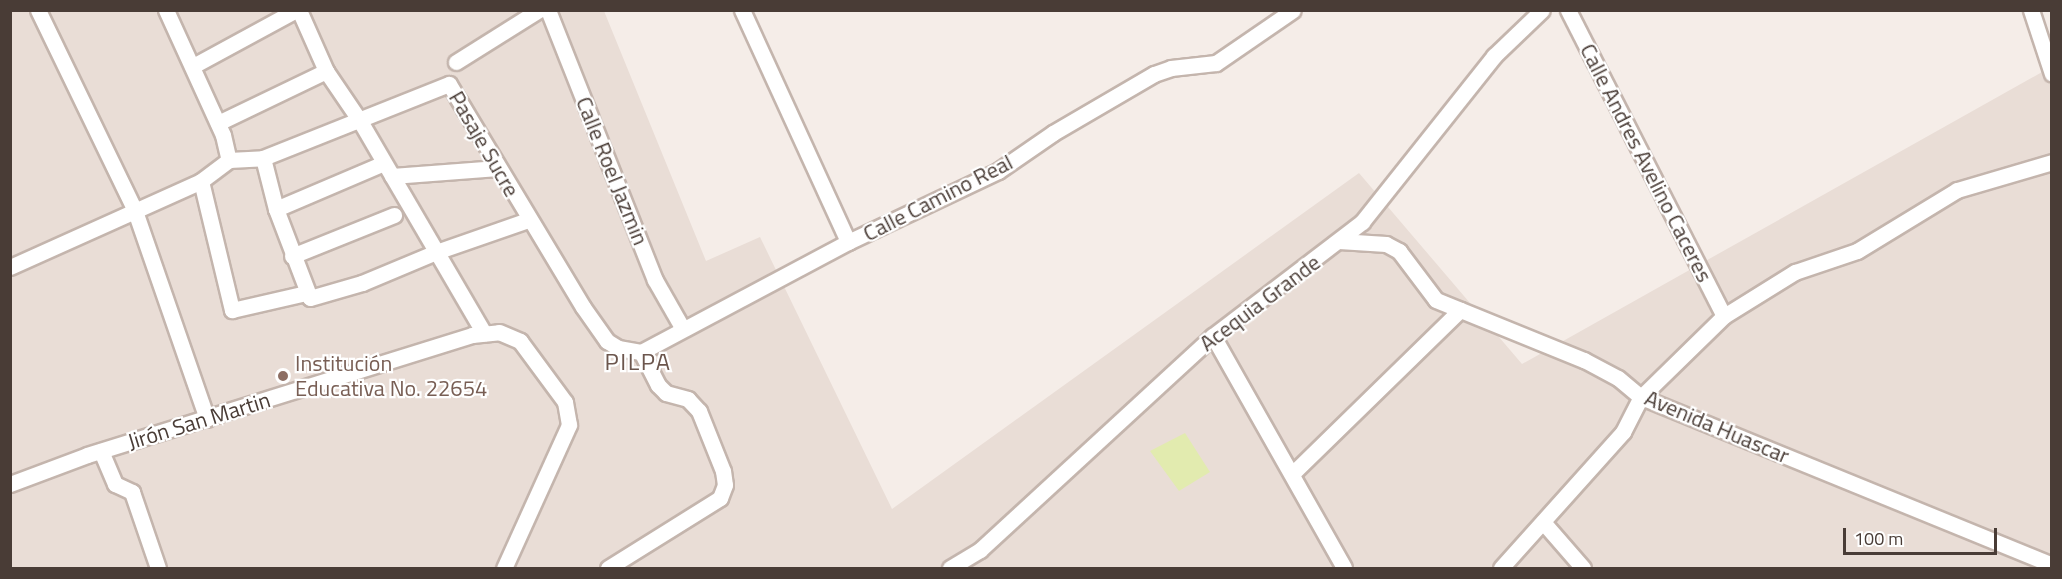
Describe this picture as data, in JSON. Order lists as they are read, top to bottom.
{
  "streets": {
    "street": [
      "Pasaje Sucre",
      "Calle Andres Avelino Caceres",
      "Calle Roel Jazmin",
      "Calle Camino Real",
      "Acequia Grande",
      "Jirón San Martin",
      "Avenida Huascar"
    ]
  },
  "crossings": [
    ["Pasaje Sucre", "Calle Camino Real"],
    ["Calle Roel Jazmin", "Calle Camino Real"],
    ["Acequia Grande", "Avenida Huascar"]
  ],
  "districts": ["PILPA"],
  "places": ["Institución Educativa No. 22654"],
  "scale_bar": "100 m"
}
